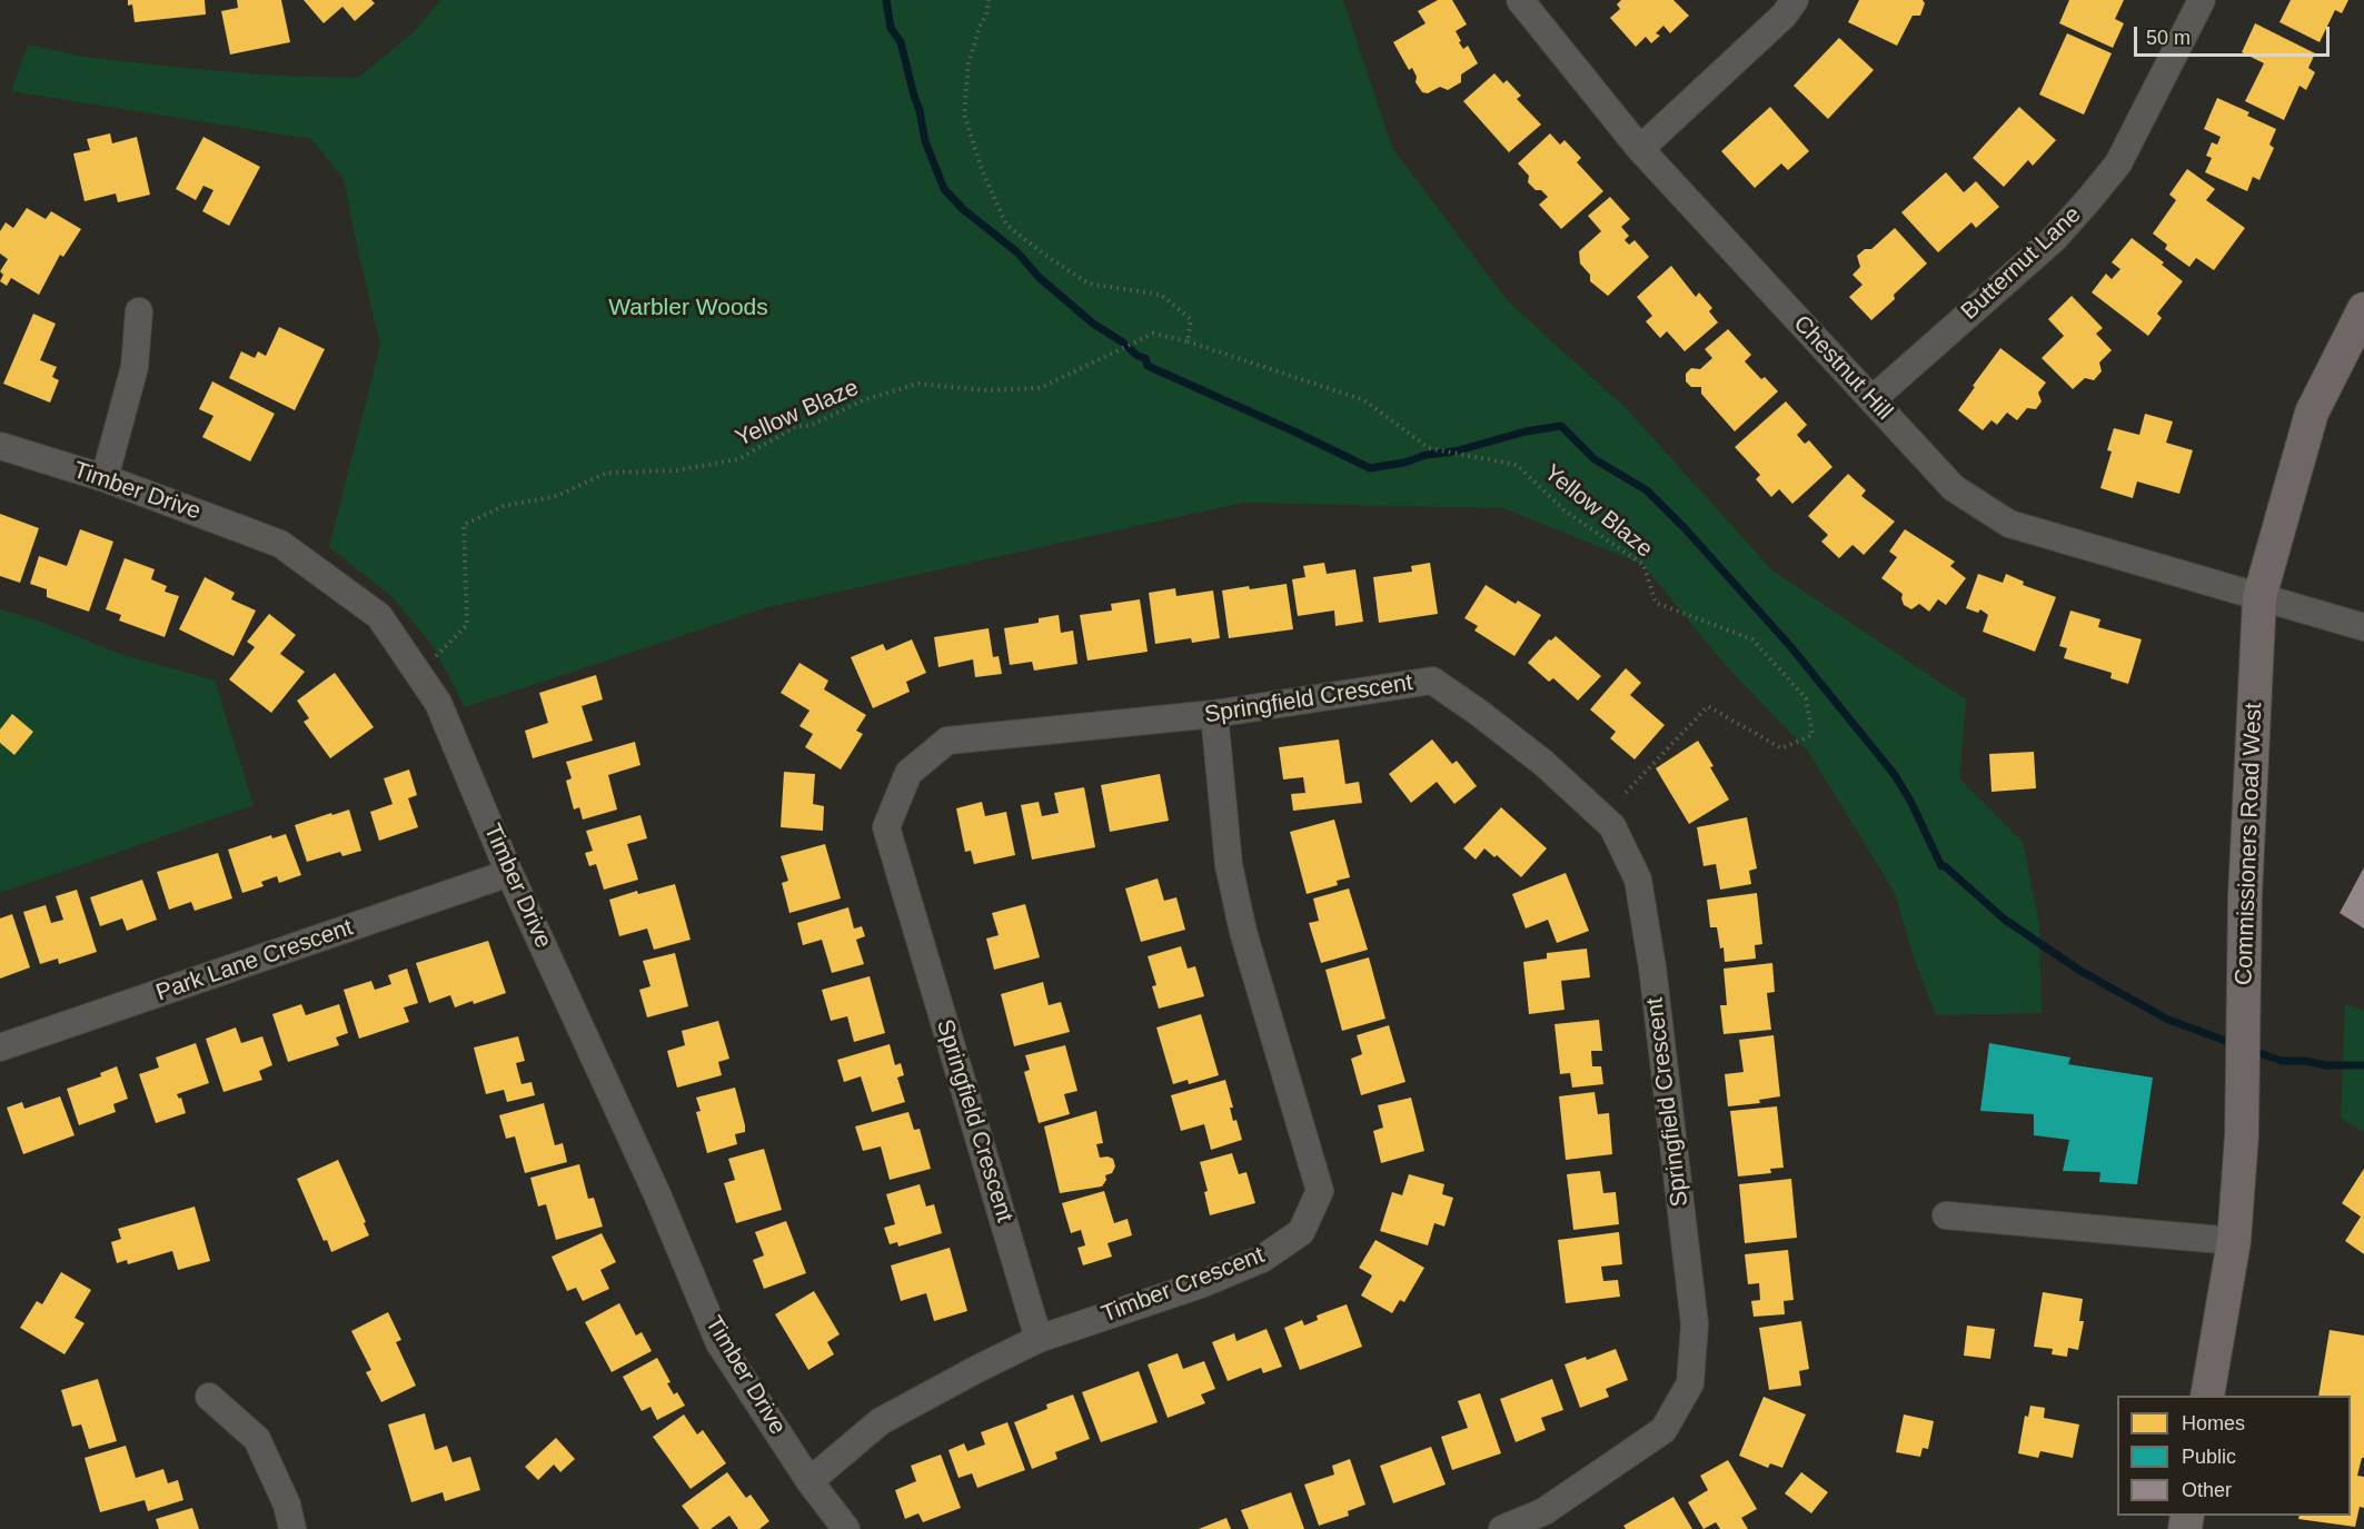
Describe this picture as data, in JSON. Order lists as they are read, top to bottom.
{
  "streets": {
    "main road": ["Commissioners Road West"],
    "street": [
      "Butternut Lane",
      "Chestnut Hill",
      "Timber Drive",
      "Springfield Crescent",
      "Park Lane Crescent",
      "Timber Crescent"
    ],
    "path": ["Yellow Blaze"]
  },
  "crossings": [
    ["Butternut Lane", "Chestnut Hill"],
    ["Chestnut Hill", "Commissioners Road West"],
    ["Yellow Blaze", "Timber Drive"],
    ["Timber Drive", "Park Lane Crescent"],
    ["Timber Drive", "Timber Crescent"],
    ["Springfield Crescent", "Timber Crescent"]
  ],
  "parks": ["Warbler Woods"],
  "legend": ["Homes", "Public", "Other"],
  "scale_bar": "50 m"
}
